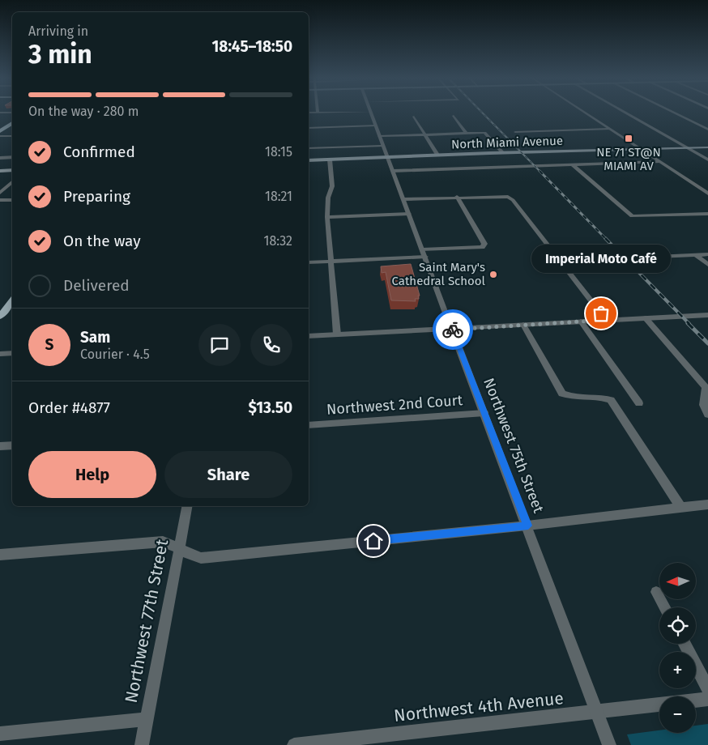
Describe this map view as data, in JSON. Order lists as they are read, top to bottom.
{
  "streets": {
    "main road": ["North Miami Avenue"],
    "street": [
      "Northwest 2nd Court",
      "Northwest 75th Street",
      "Northwest 77th Street",
      "Northwest 4th Avenue"
    ]
  },
  "crossings": [
    ["North Miami Avenue", "Northwest 75th Street"],
    ["Northwest 2nd Court", "Northwest 75th Street"],
    ["Northwest 75th Street", "Northwest 4th Avenue"]
  ],
  "places": {
    "transit": ["NE 71 ST@N MIAMI AV"],
    "other": ["Saint Mary's Cathedral School", "Imperial Moto Café"]
  },
  "north": "left",
  "page": {
    "heading": ["3 min", "Arriving in", "18:45–18:50"],
    "panel": [
      "Sam",
      "Courier · 4.5",
      "Order #4877",
      "$13.50"
    ],
    "bar": "On the way · 280 m",
    "list": [
      ["Confirmed", "18:15"],
      ["Preparing", "18:21"],
      ["On the way", "18:32"],
      "Delivered"
    ],
    "bubble": "Imperial Moto Café",
    "round": "S",
    "buttons": ["Help", "Share"],
    "map_buttons": ["+", "−"]
  }
}
